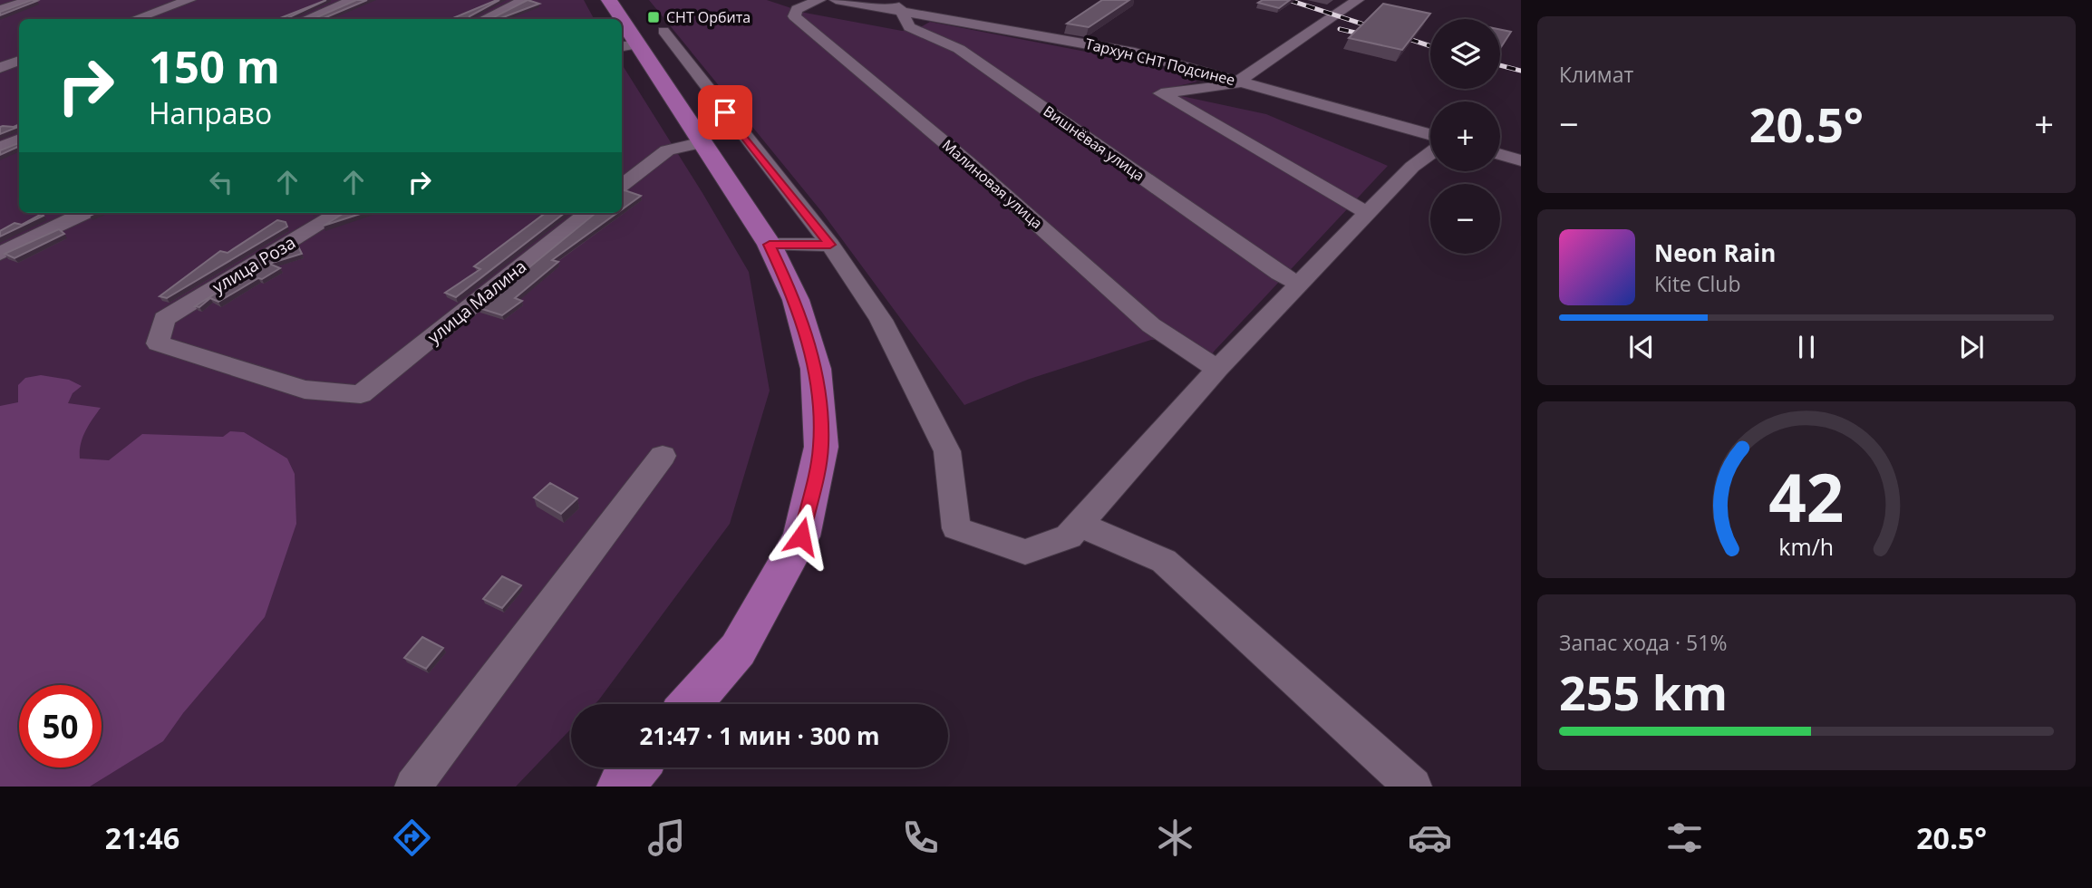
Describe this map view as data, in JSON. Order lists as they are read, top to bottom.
{
  "streets": {
    "street": [
      "Тархун СНТ Подсинее",
      "Вишнёвая улица",
      "Малиновая улица",
      "улица Роза",
      "улица Малина"
    ]
  },
  "crossings": [
    ["Тархун СНТ Подсинее", "Вишнёвая улица"],
    ["улица Роза", "улица Малина"]
  ],
  "places": {
    "transit": ["СНТ Орбита"]
  },
  "page": {
    "tile": [
      "Климат",
      ["Запас хода · 51%", "255 km"]
    ],
    "map_buttons": ["+", "−"],
    "turn": ["150 m", "Направо"],
    "heat": ["−", "20.5°", "+"],
    "song": ["Neon Rain", "Kite Club"],
    "limit": "50",
    "trip": "21:47 · 1 мин · 300 m",
    "tabs": ["21:46", "20.5°"],
    "gauge": ["42", "km/h"]
  }
}
